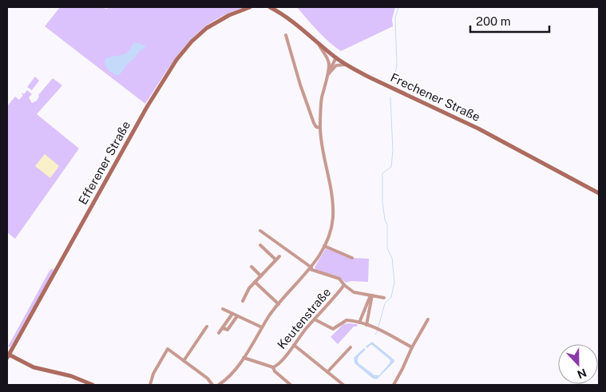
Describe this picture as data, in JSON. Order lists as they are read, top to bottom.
{
  "streets": {
    "main road": ["Frechener Straße", "Efferener Straße"],
    "street": ["Keutenstraße"]
  },
  "scale_bar": "200 m",
  "north": "bottom"
}
